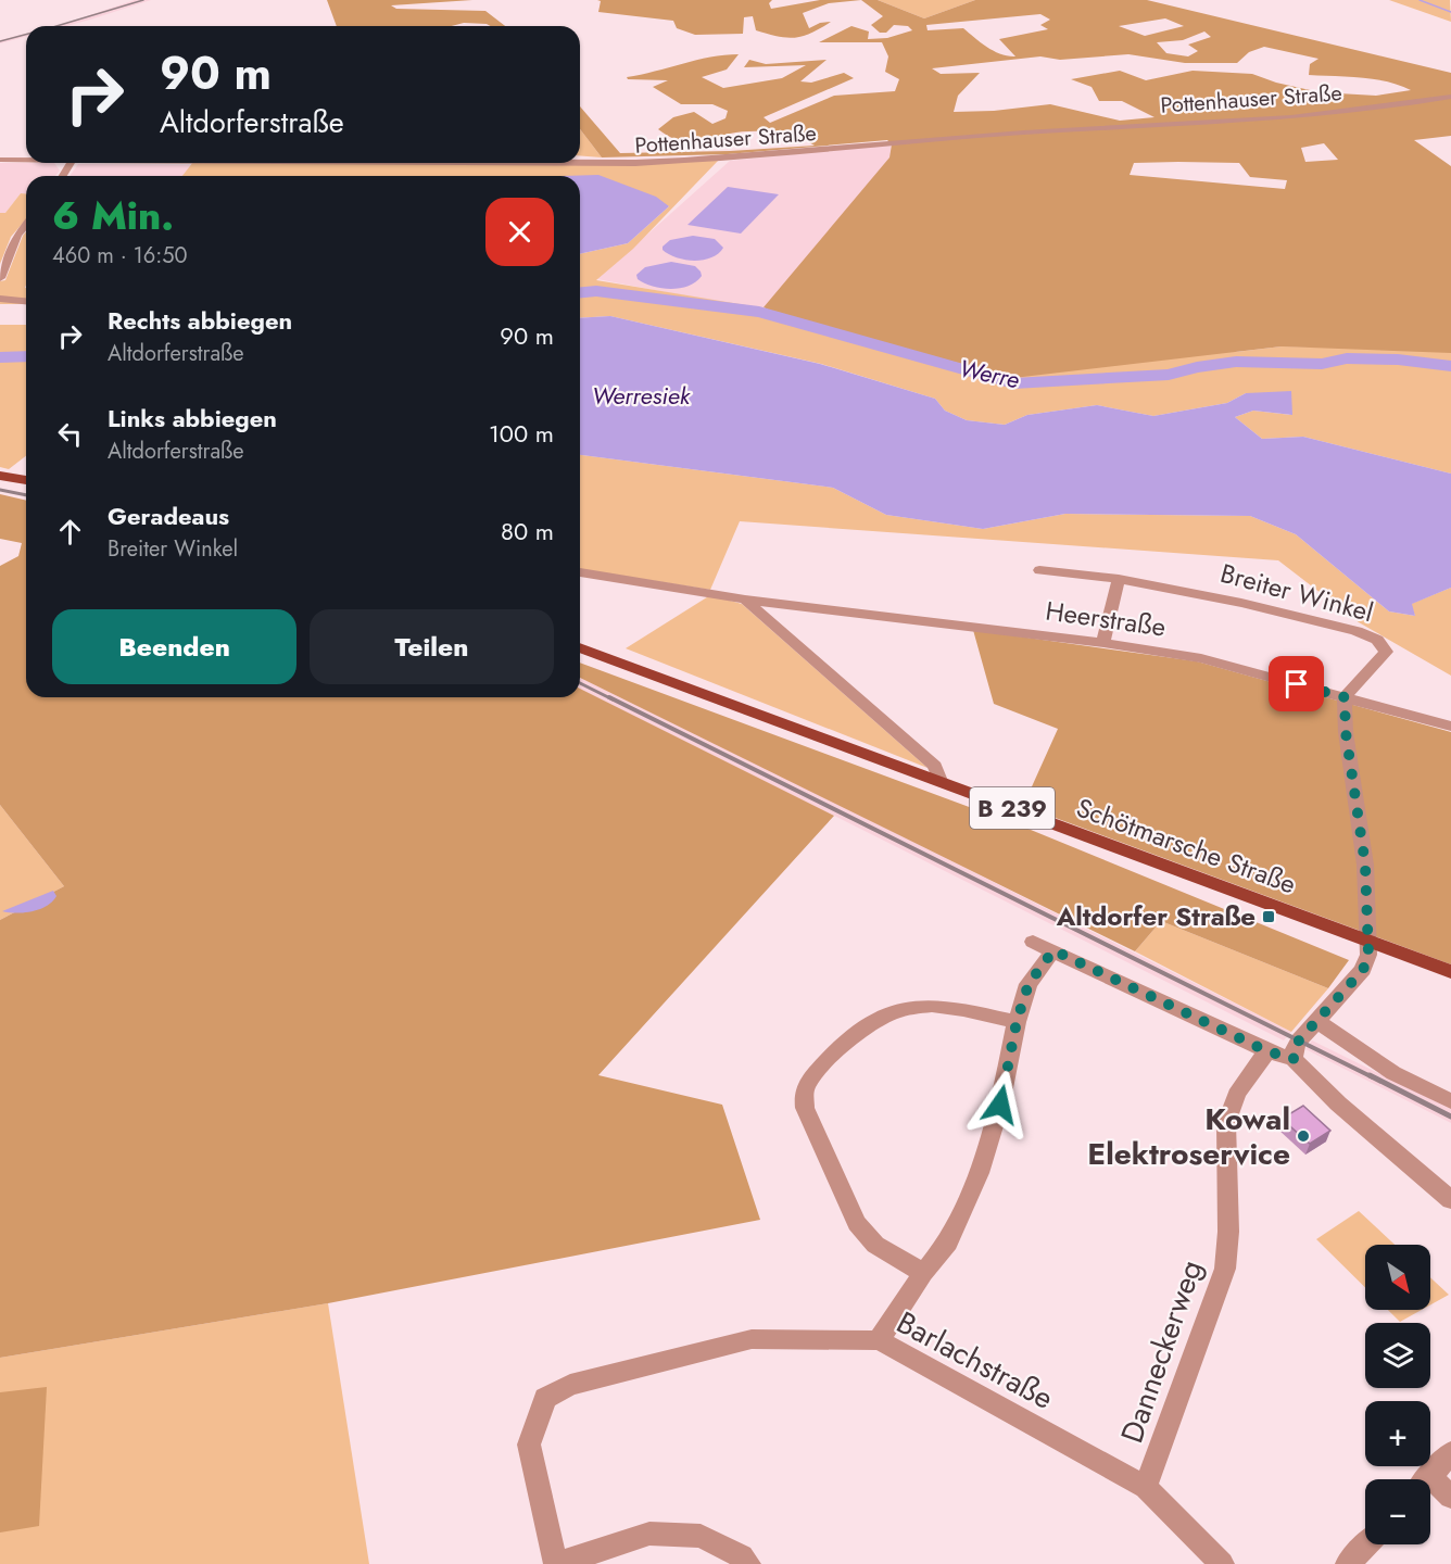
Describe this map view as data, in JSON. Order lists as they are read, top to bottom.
{
  "streets": {
    "main road": ["B 239", "Schötmarsche Straße"],
    "street": [
      "Pottenhauser Straße",
      "Breiter Winkel",
      "Heerstraße",
      "Danneckerweg",
      "Barlachstraße"
    ]
  },
  "crossings": [
    ["Breiter Winkel", "Heerstraße"],
    ["Danneckerweg", "Barlachstraße"]
  ],
  "water": ["Werre", "Werresiek"],
  "places": {
    "transit": ["Altdorfer Straße"],
    "other": ["Kowal Elektroservice"]
  },
  "north": "bottom right",
  "page": {
    "turn": ["90 m", "Altdorferstraße"],
    "heading": ["6 Min.", "460 m · 16:50"],
    "list": [
      {
        "name": "Rechts abbiegen",
        "note": "Altdorferstraße",
        "value": "90 m"
      },
      {
        "name": "Links abbiegen",
        "note": "Altdorferstraße",
        "value": "100 m"
      },
      {
        "name": "Geradeaus",
        "note": "Breiter Winkel",
        "value": "80 m"
      }
    ],
    "buttons": ["Beenden", "Teilen"],
    "map_buttons": ["+", "−"]
  }
}
